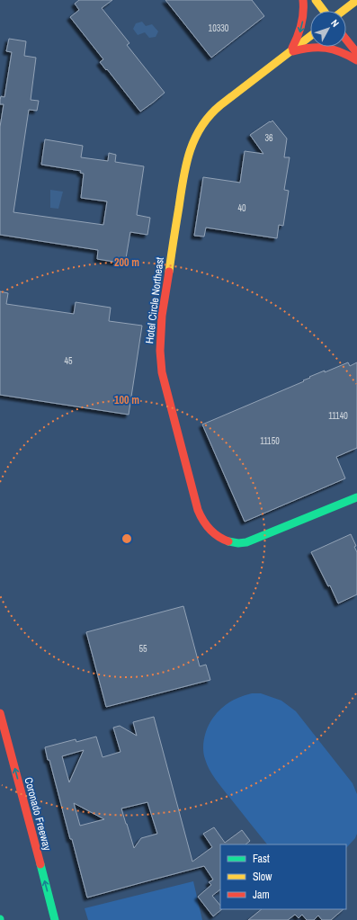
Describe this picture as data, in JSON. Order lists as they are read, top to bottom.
{
  "streets": {
    "main road": ["Hotel Circle Northeast", "Coronado Freeway"]
  },
  "one_way": ["Coronado Freeway"],
  "house_numbers": [
    "10330",
    "36",
    "40",
    "45",
    "11140",
    "11150",
    "55"
  ],
  "legend": ["Fast", "Slow", "Jam"],
  "north": "top right",
  "rings": ["200 m", "100 m"]
}
